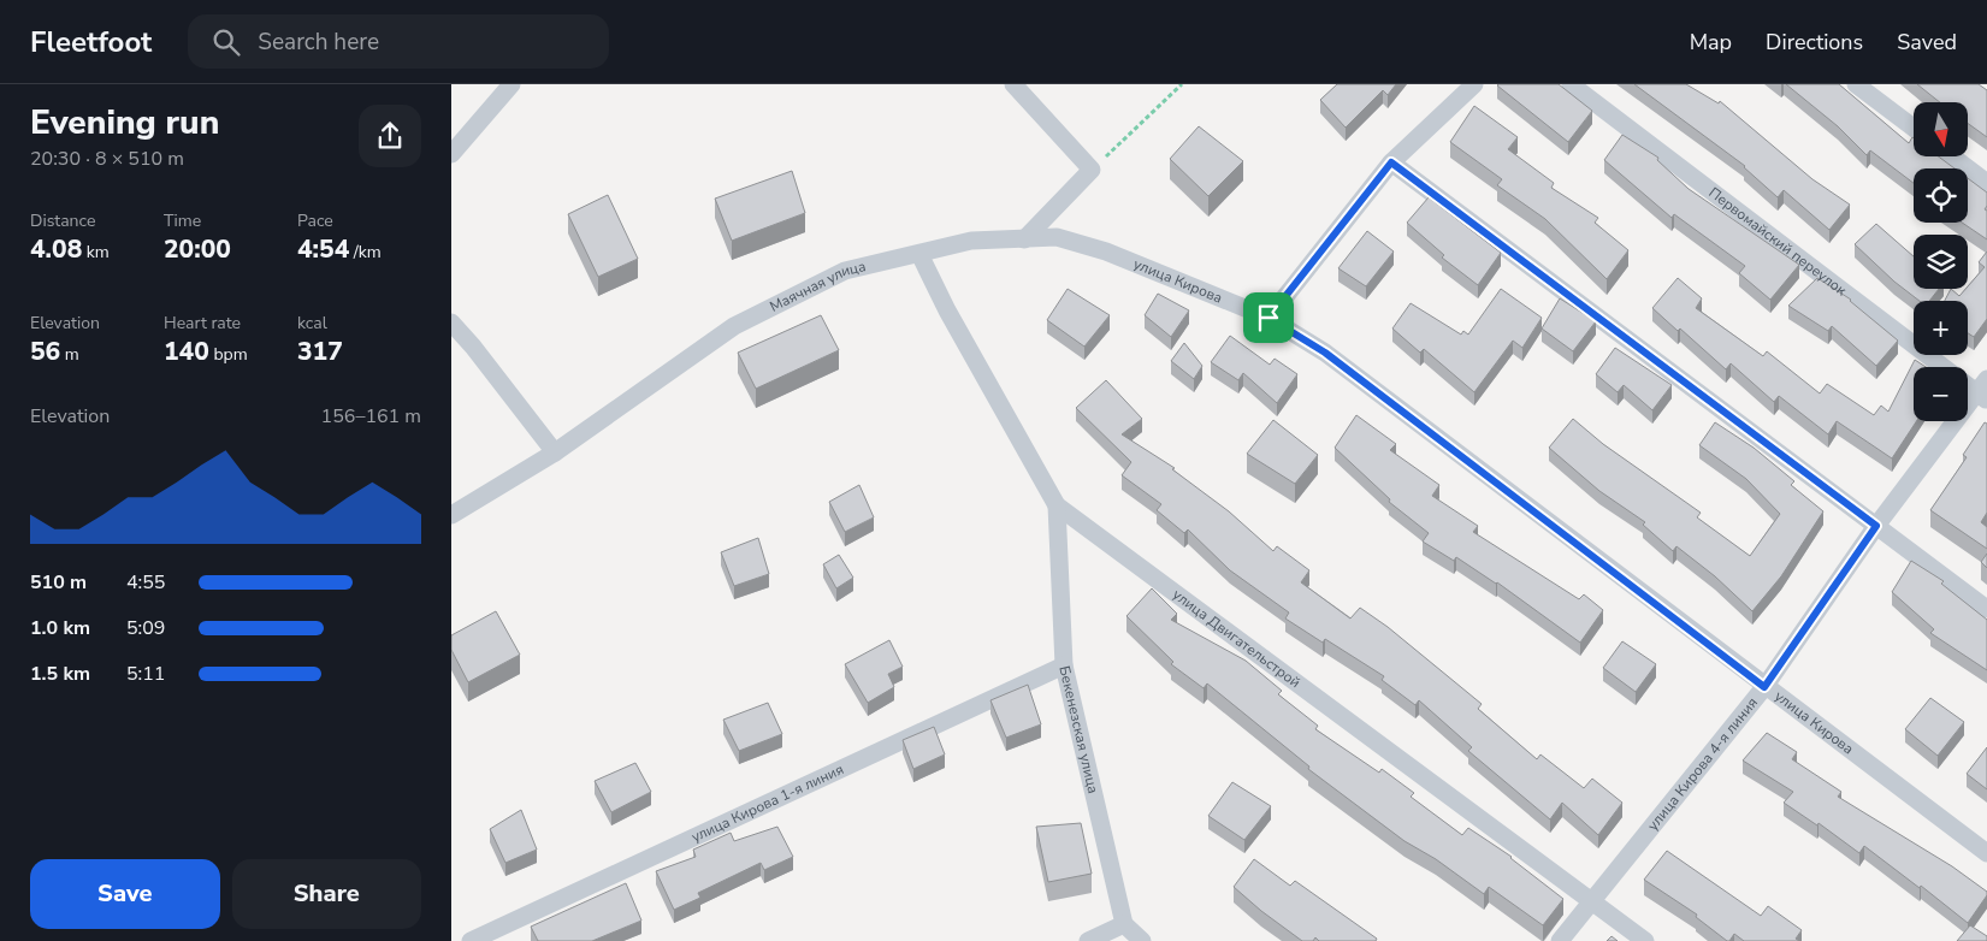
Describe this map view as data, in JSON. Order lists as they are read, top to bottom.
{
  "streets": {
    "street": [
      "Первомайский переулок",
      "улица Кирова",
      "Маячная улица",
      "улица Двигательстрой",
      "Бекенезская улица",
      "улица Кирова 4-я линия",
      "улица Кирова 1-я линия"
    ]
  },
  "crossings": [
    ["Первомайский переулок", "улица Кирова 4-я линия"],
    ["улица Кирова", "Маячная улица"],
    ["улица Кирова", "улица Кирова 4-я линия"],
    ["Маячная улица", "улица Двигательстрой"],
    ["улица Двигательстрой", "Бекенезская улица"],
    ["улица Двигательстрой", "улица Кирова 4-я линия"],
    ["Бекенезская улица", "улица Кирова 1-я линия"]
  ],
  "north": "bottom",
  "page": {
    "header": "Fleetfoot",
    "search": "Search here",
    "nav": ["Map", "Directions", "Saved"],
    "heading": ["Evening run", "20:30 · 8 × 510 m"],
    "map_buttons": ["+", "−"],
    "stats": [
      ["Distance", "4.08 km"],
      ["Time", "20:00"],
      ["Pace", "4:54 /km"],
      ["Elevation", "56 m"],
      ["Heart rate", "140 bpm"],
      ["kcal", "317"]
    ],
    "chart": ["Elevation", "156–161 m"],
    "list": [
      {
        "name": "510 m",
        "note": "4:55"
      },
      {
        "name": "1.0 km",
        "note": "5:09"
      },
      {
        "name": "1.5 km",
        "note": "5:11"
      }
    ],
    "buttons": ["Save", "Share"]
  }
}
